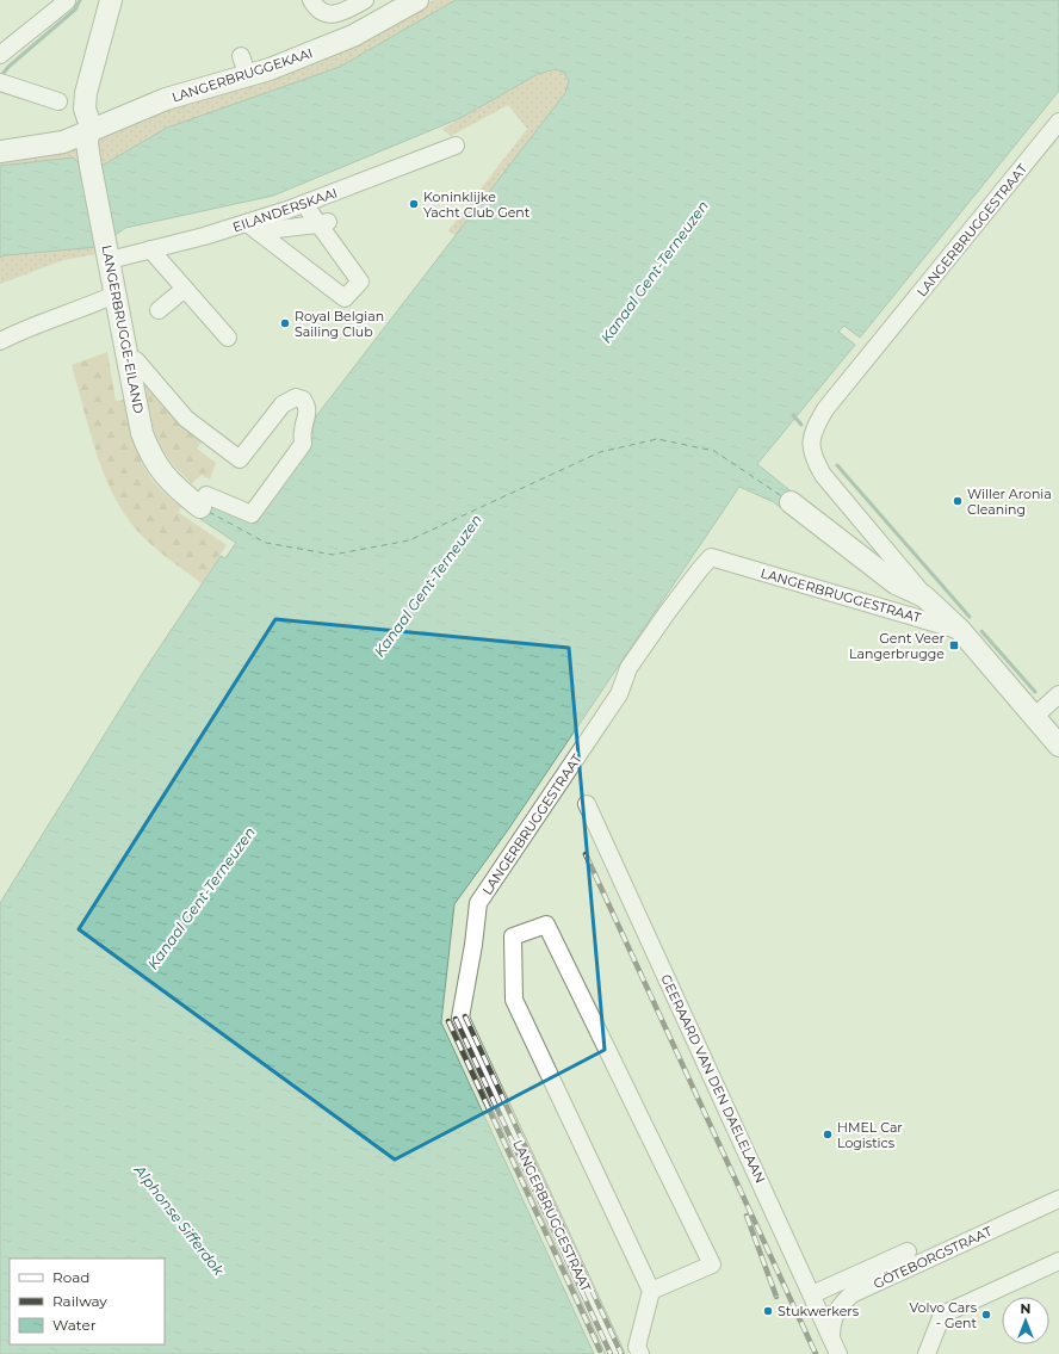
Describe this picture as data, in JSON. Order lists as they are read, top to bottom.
{
  "streets": {
    "main road": ["LANGERBRUGGEKAAI", "LANGERBRUGGESTRAAT", "LANGERBRUGGE-EILAND"],
    "street": ["EILANDERSKAAI", "GEERAARD VAN DEN DAELELAAN", "GÖTEBORGSTRAAT"]
  },
  "crossings": [
    ["LANGERBRUGGEKAAI", "LANGERBRUGGE-EILAND"],
    ["EILANDERSKAAI", "LANGERBRUGGE-EILAND"],
    ["GEERAARD VAN DEN DAELELAAN", "GÖTEBORGSTRAAT"]
  ],
  "water": ["Kanaal Gent-Terneuzen", "Alphonse Sifferdok"],
  "places": {
    "other": [
      "Koninklijke Yacht Club Gent",
      "Royal Belgian Sailing Club",
      "Willer Aronia Cleaning",
      "HMEL Car Logistics",
      "Stukwerkers",
      "Volvo Cars - Gent"
    ],
    "transit": ["Gent Veer Langerbrugge"]
  },
  "legend": ["Road", "Railway", "Water"],
  "north": "top"
}
